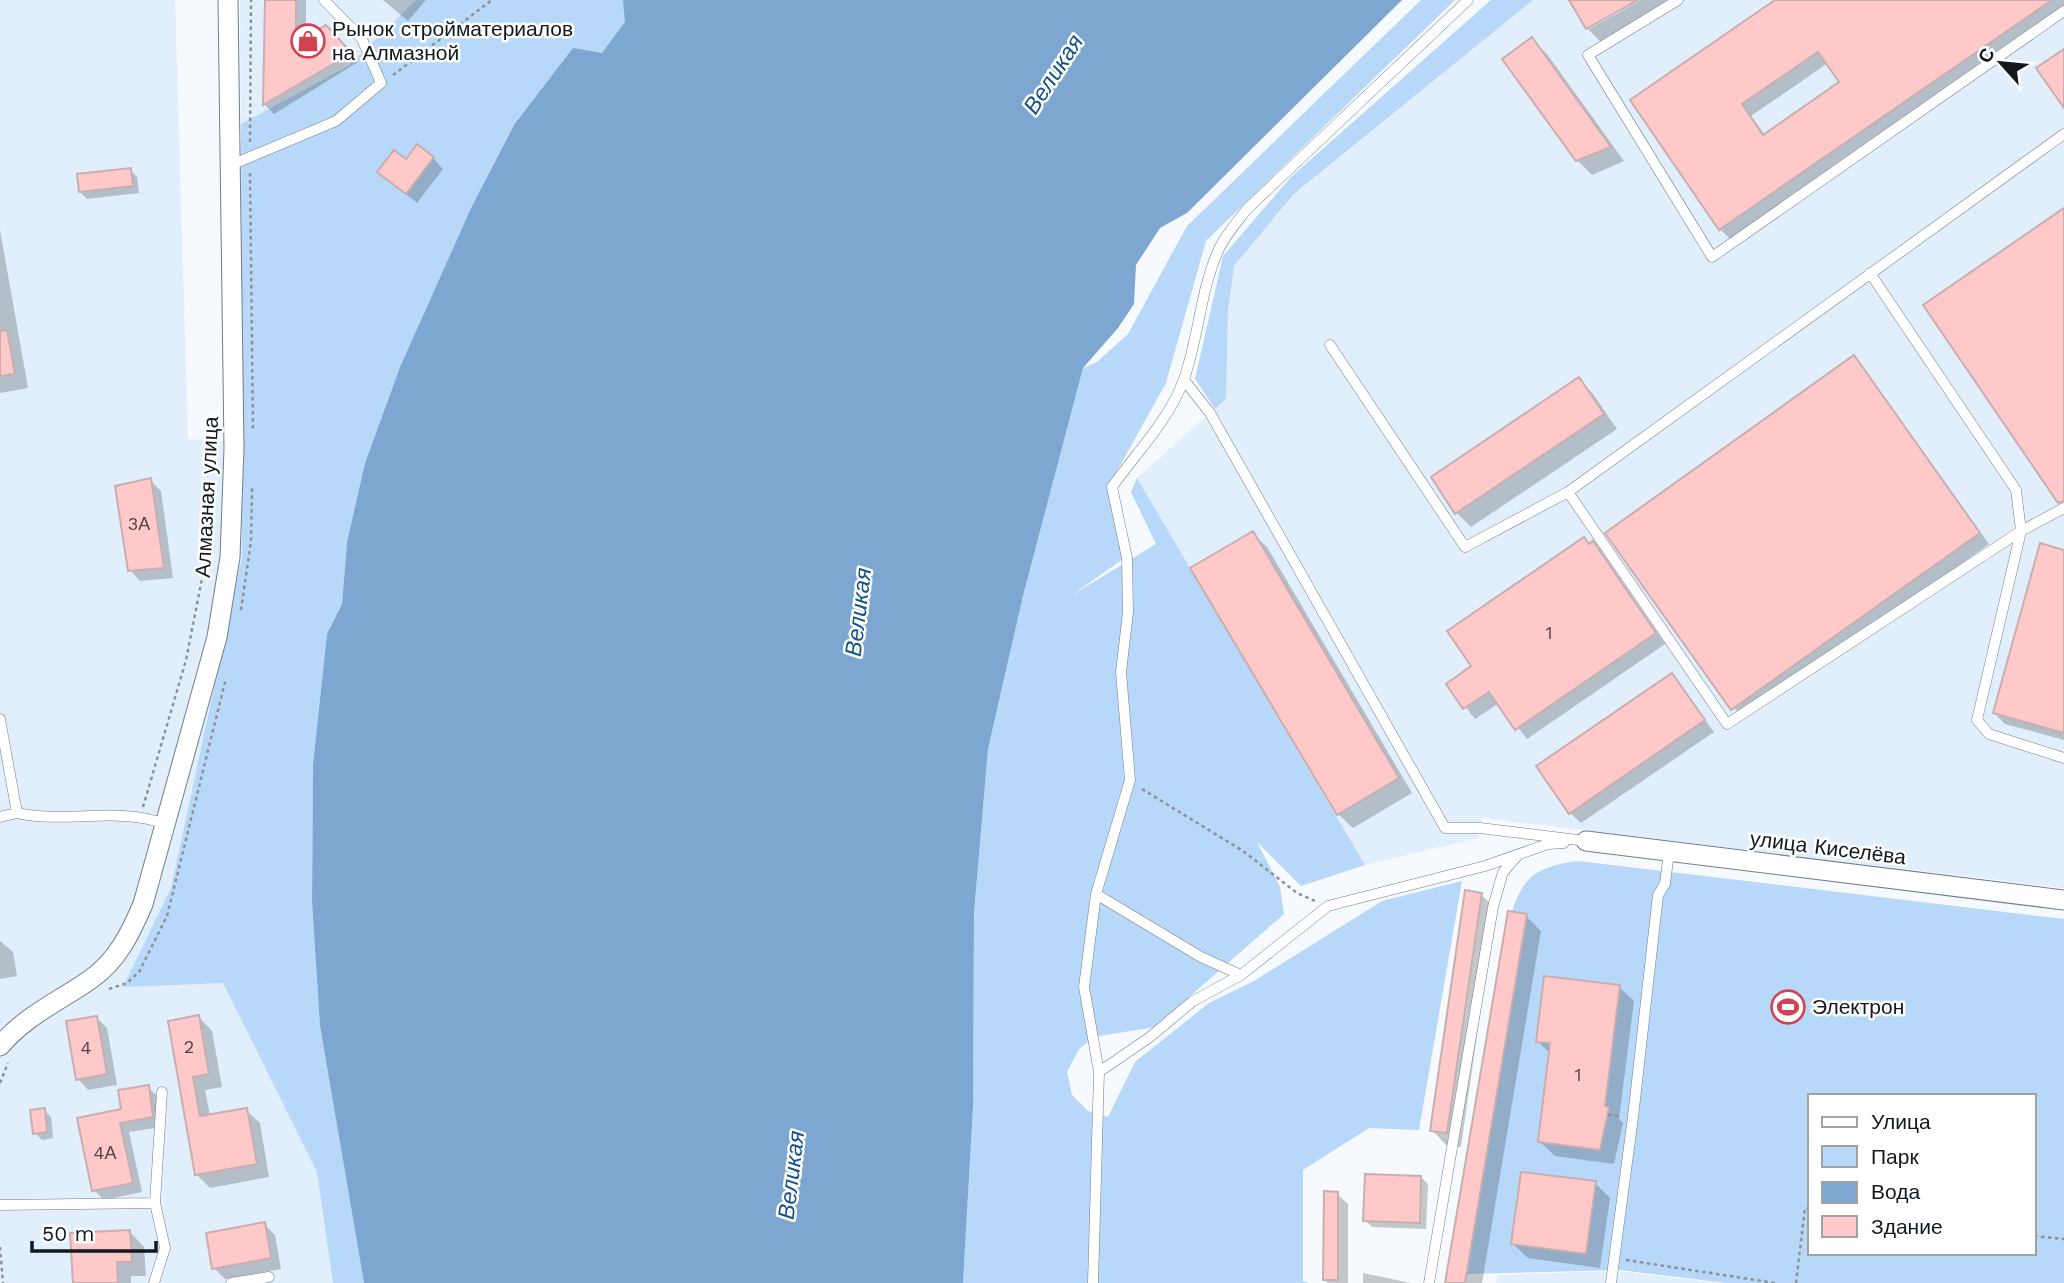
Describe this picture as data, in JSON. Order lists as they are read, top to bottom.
{
  "streets": {
    "street": ["Алмазная улица", "улица Киселёва"]
  },
  "water": ["Великая"],
  "places": {
    "shop": ["Рынок стройматериалов на Алмазной"],
    "sports": ["Электрон"]
  },
  "house_numbers": [
    "3А",
    "1",
    "2",
    "4",
    "1",
    "4А"
  ],
  "legend": [
    "Улица",
    "Парк",
    "Вода",
    "Здание"
  ],
  "scale_bar": "50 m",
  "north": "top left"
}
